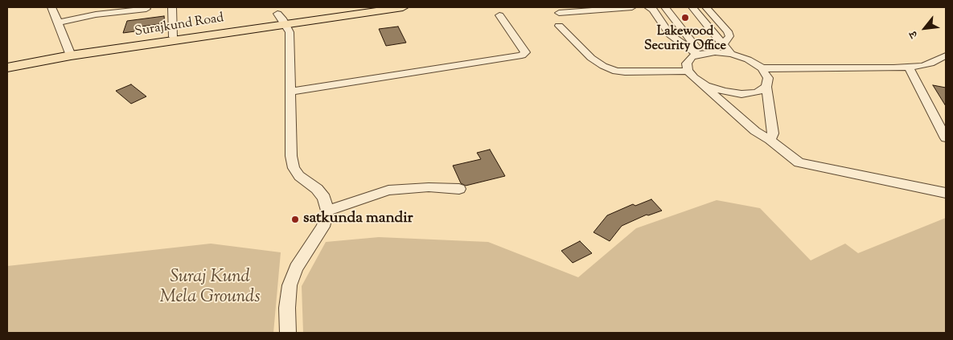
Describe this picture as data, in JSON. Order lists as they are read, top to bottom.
{
  "streets": {
    "main road": ["Surajkund Road"]
  },
  "parks": ["Suraj Kund Mela Grounds"],
  "places": ["Lakewood Security Office", "satkunda mandir"],
  "north": "bottom left"
}
